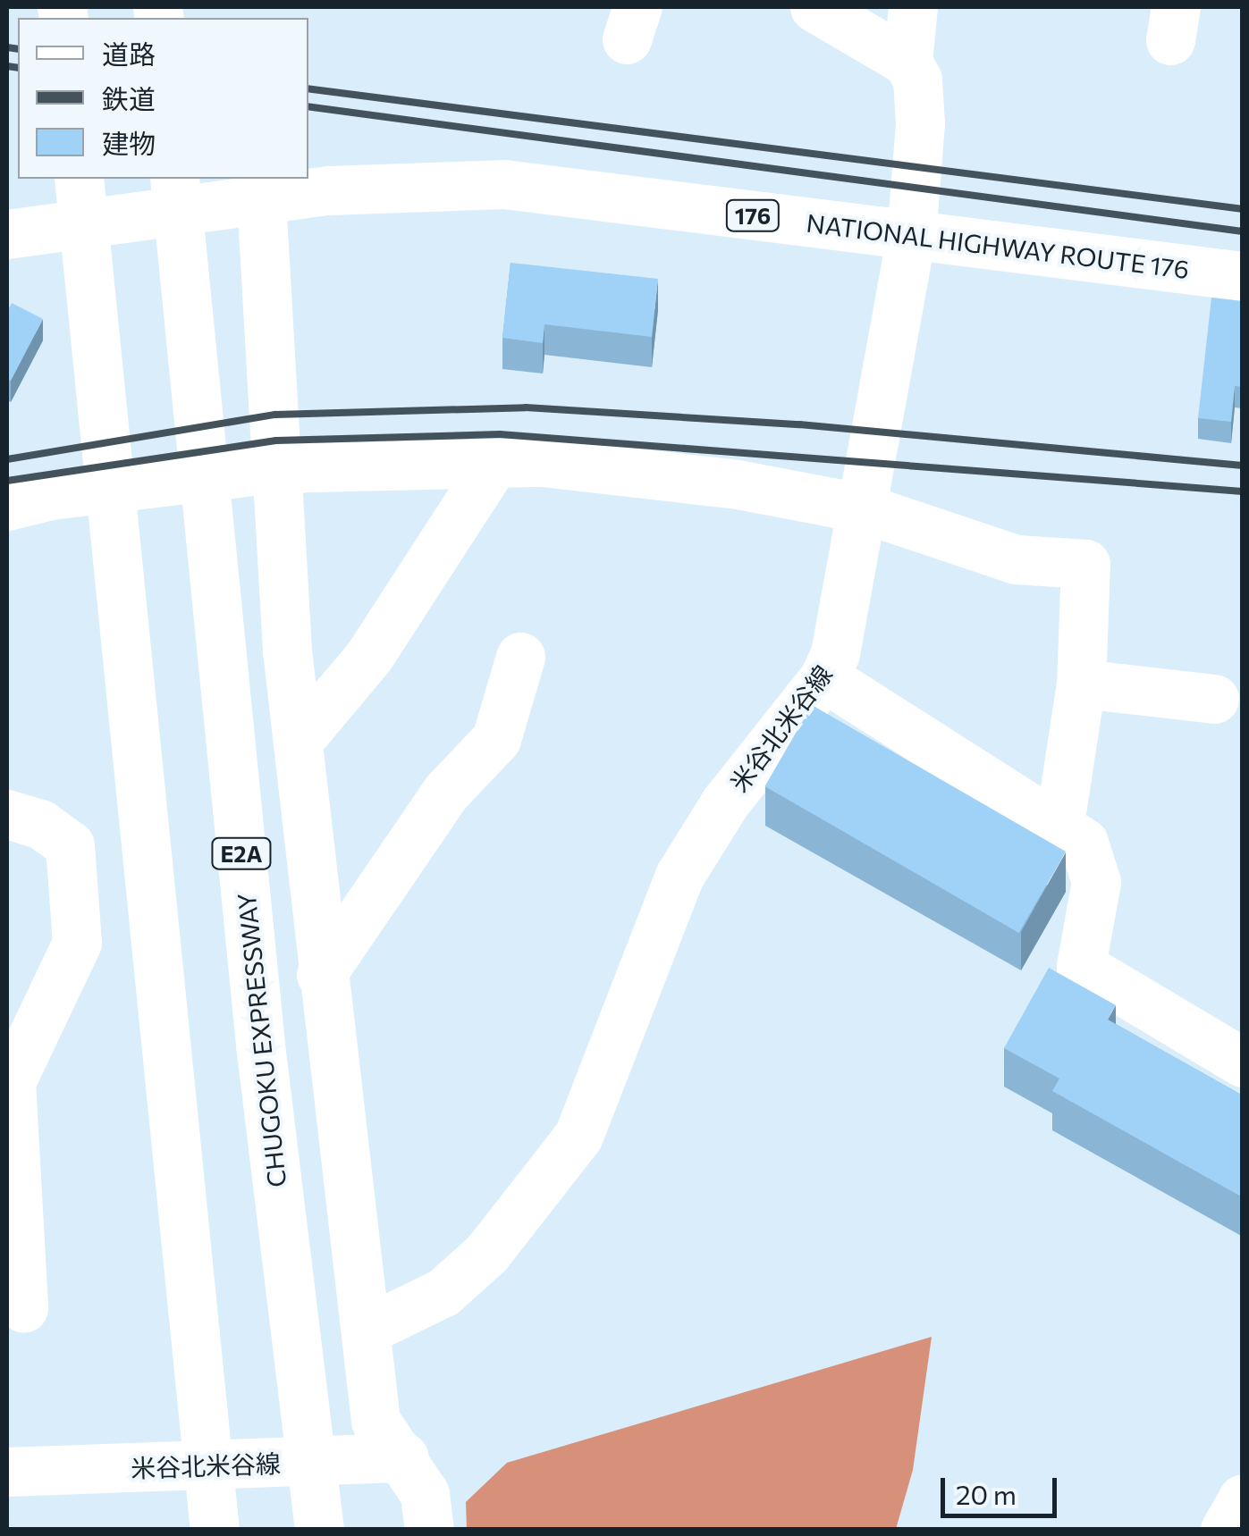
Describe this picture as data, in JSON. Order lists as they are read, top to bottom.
{
  "streets": {
    "main road": [
      "176",
      "NATIONAL HIGHWAY ROUTE 176",
      "米谷北米谷線",
      "E2A",
      "CHUGOKU EXPRESSWAY"
    ]
  },
  "crossings": [
    ["NATIONAL HIGHWAY ROUTE 176", "米谷北米谷線"]
  ],
  "legend": ["道路", "鉄道", "建物"],
  "scale_bar": "20 m"
}
